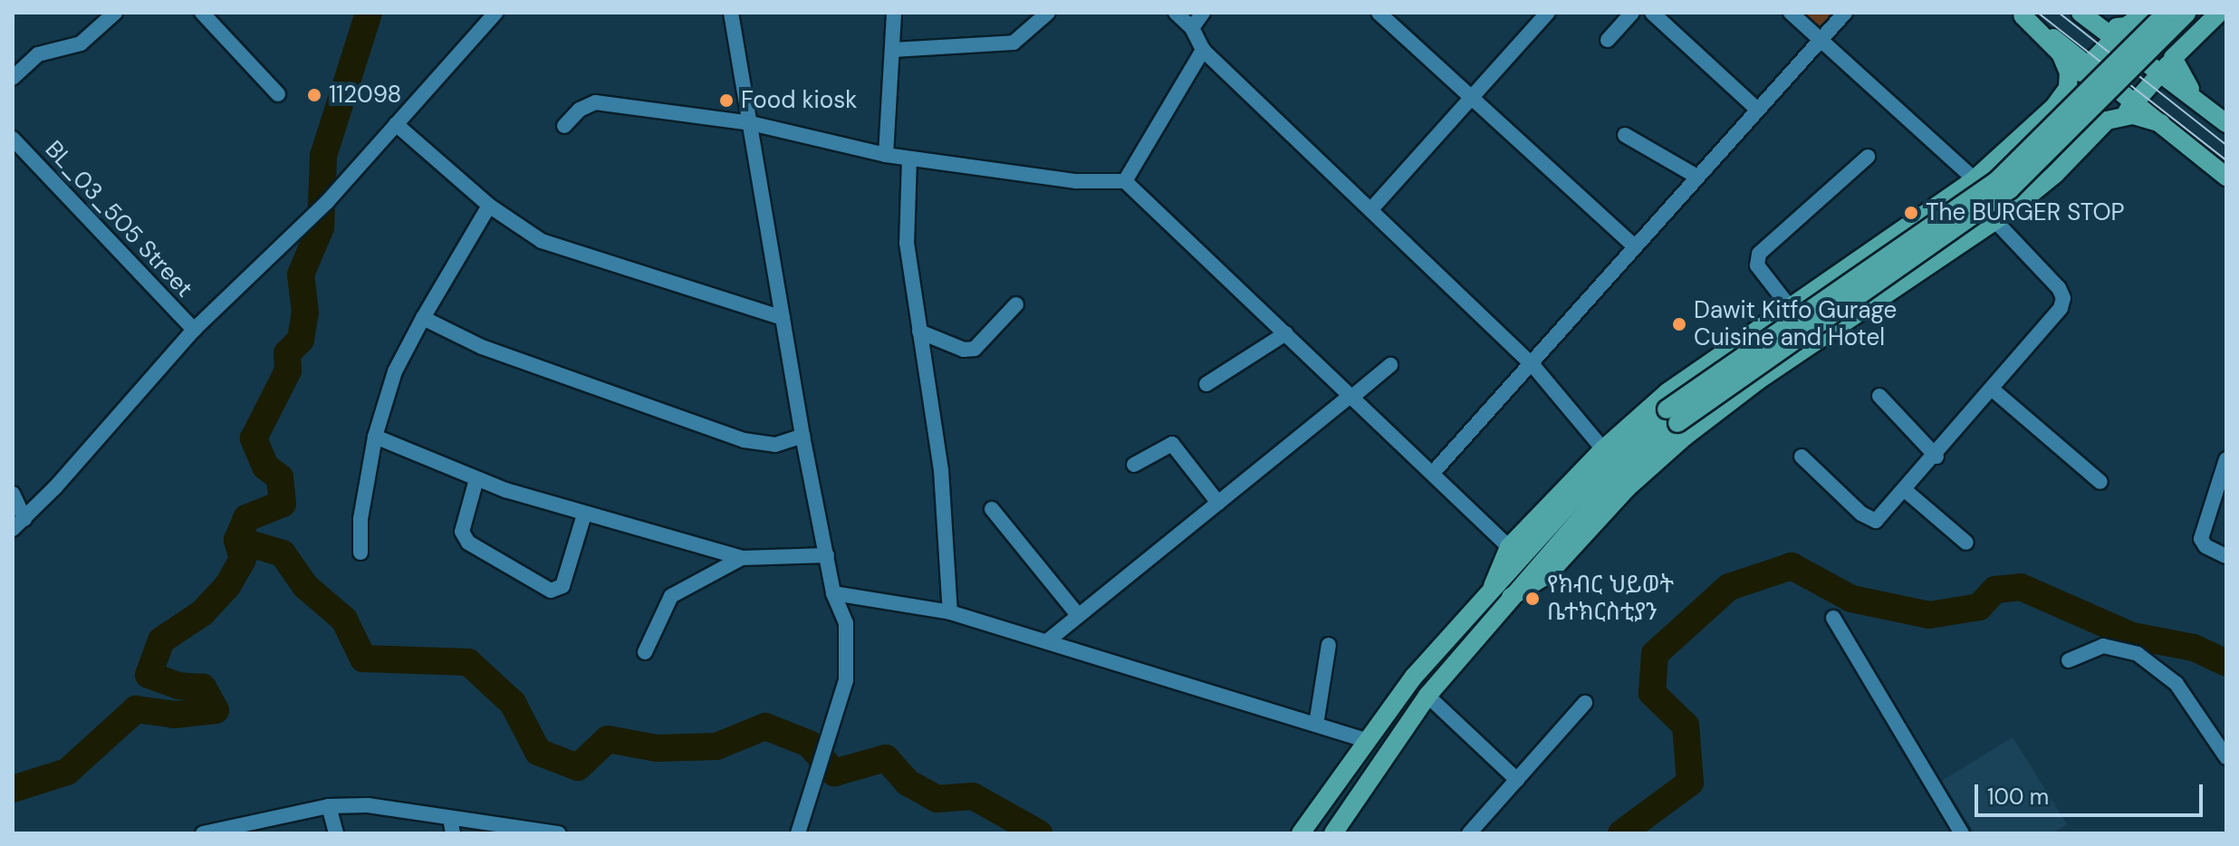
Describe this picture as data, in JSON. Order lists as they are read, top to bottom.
{
  "streets": {
    "street": ["BL_03_505 Street"]
  },
  "places": [
    "112098",
    "Food kiosk",
    "The BURGER STOP",
    "Dawit Kitfo Gurage Cuisine and Hotel",
    "የክብር ህይወት ቤተክርስቲያን"
  ],
  "scale_bar": "100 m"
}
